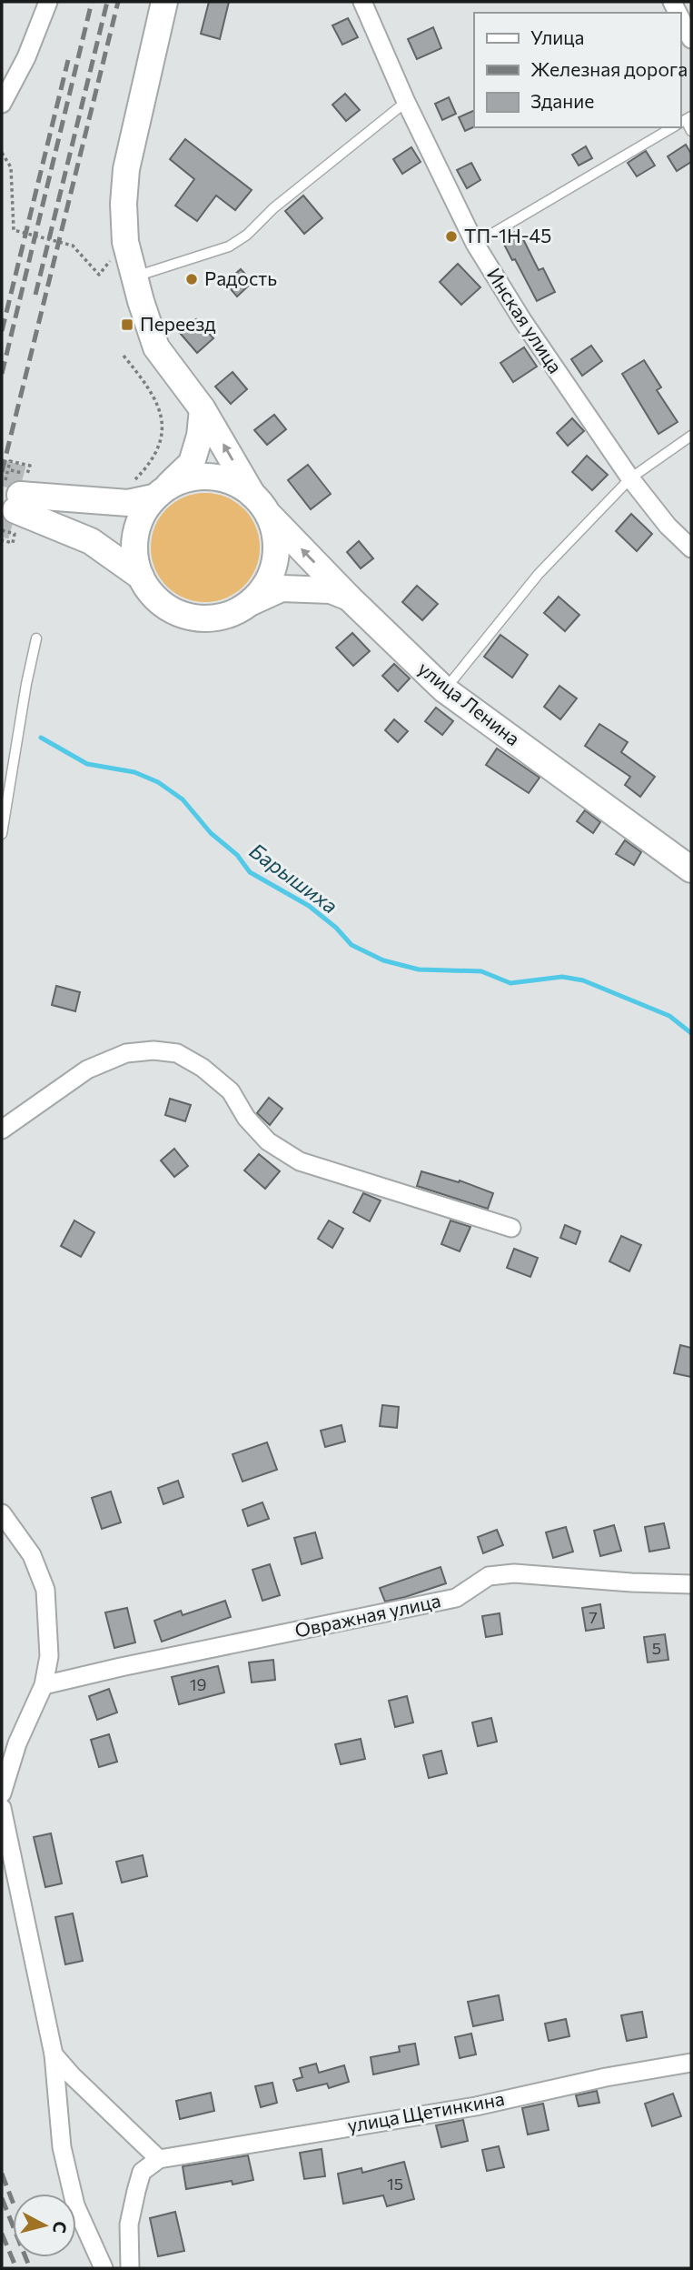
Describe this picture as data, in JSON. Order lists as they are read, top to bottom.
{
  "streets": {
    "main road": ["улица Ленина"],
    "street": ["Инская улица", "Овражная улица", "улица Щетинкина"]
  },
  "water": ["Барышиха"],
  "places": {
    "other": ["ТП-1Н-45", "Радость"],
    "transit": ["Переезд"]
  },
  "house_numbers": [
    "7",
    "5",
    "19",
    "15"
  ],
  "legend": ["Улица", "Железная дорога", "Здание"],
  "north": "right"
}
